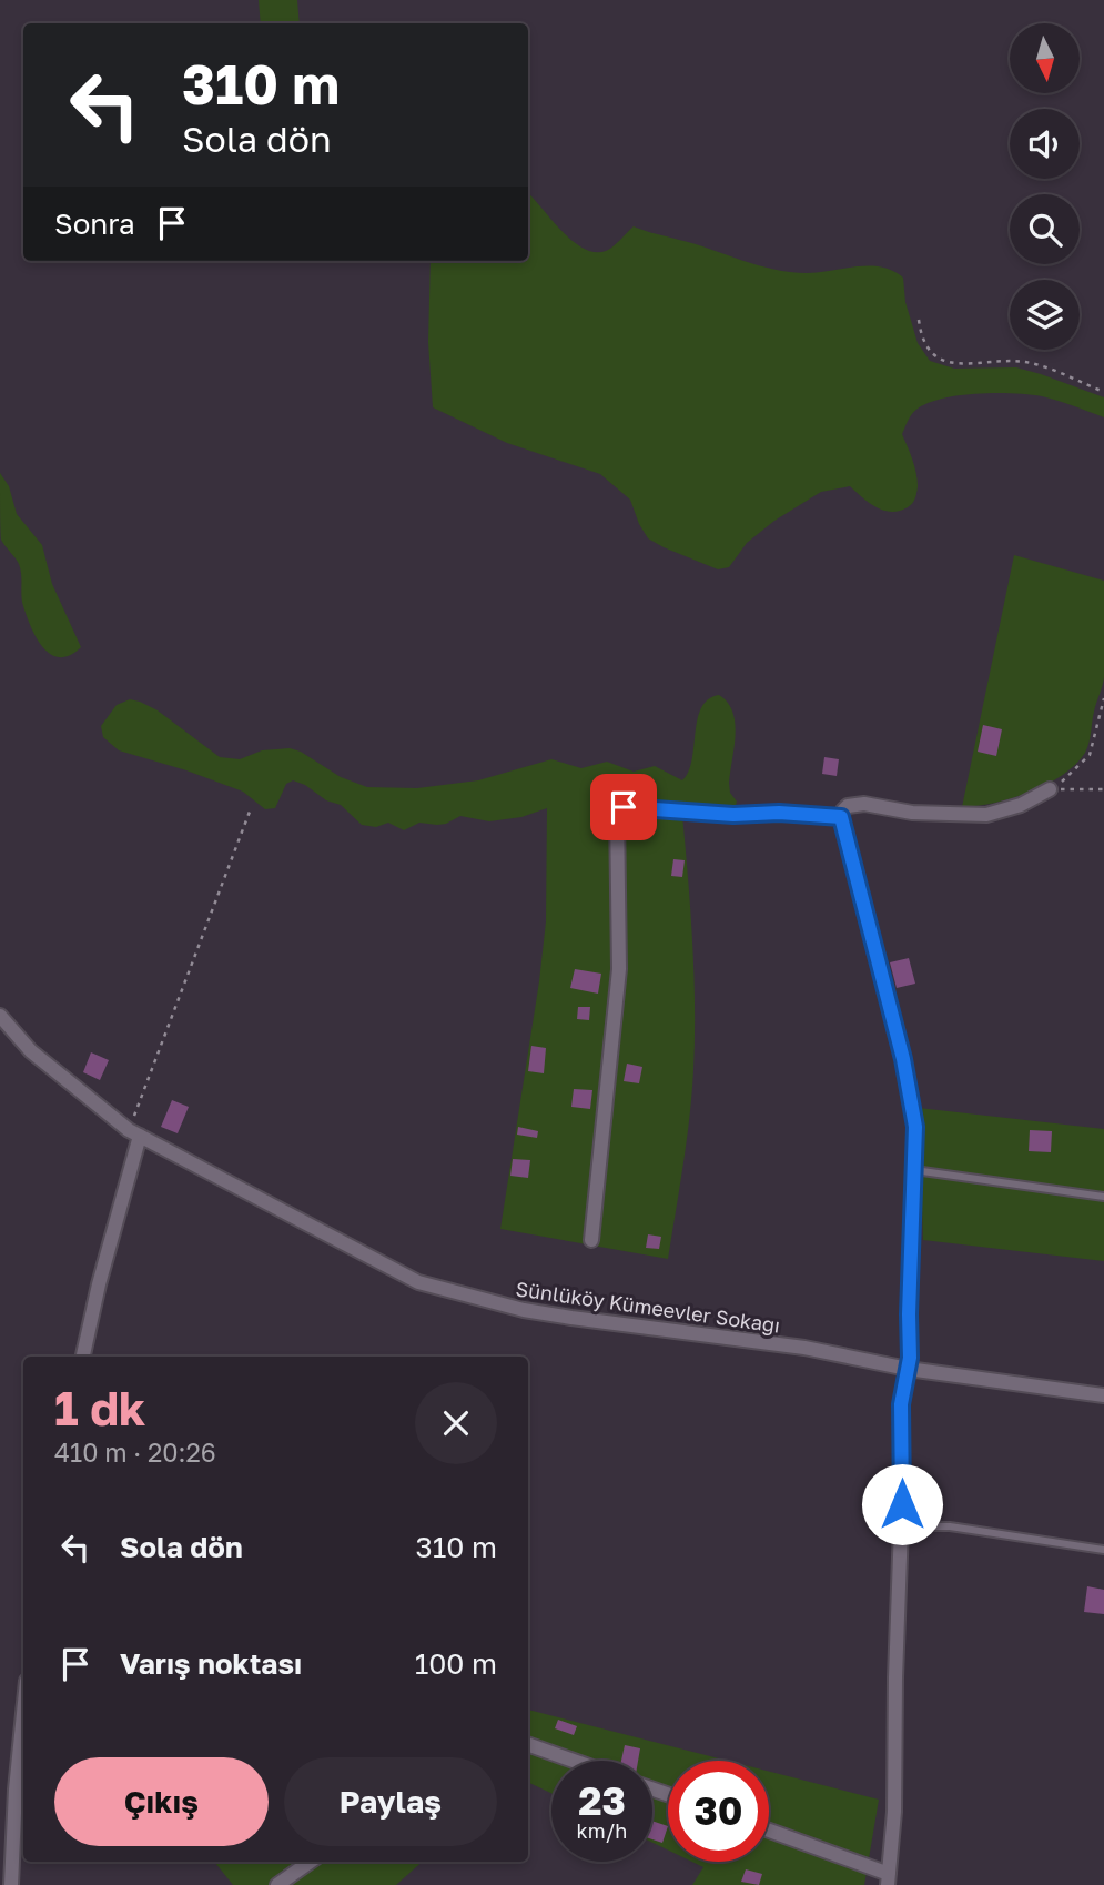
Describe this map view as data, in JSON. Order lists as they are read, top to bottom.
{
  "streets": {
    "street": ["Sünlüköy Kümeevler Sokağı"]
  },
  "north": "bottom",
  "page": {
    "turn": ["310 m", "Sola dön"],
    "then": "Sonra",
    "heading": ["1 dk", "410 m · 20:26"],
    "list": [
      {
        "name": "Sola dön",
        "value": "310 m"
      },
      {
        "name": "Varış noktası",
        "value": "100 m"
      }
    ],
    "buttons": ["Çıkış", "Paylaş"],
    "speed": "23 km/h",
    "limit": "30"
  }
}
